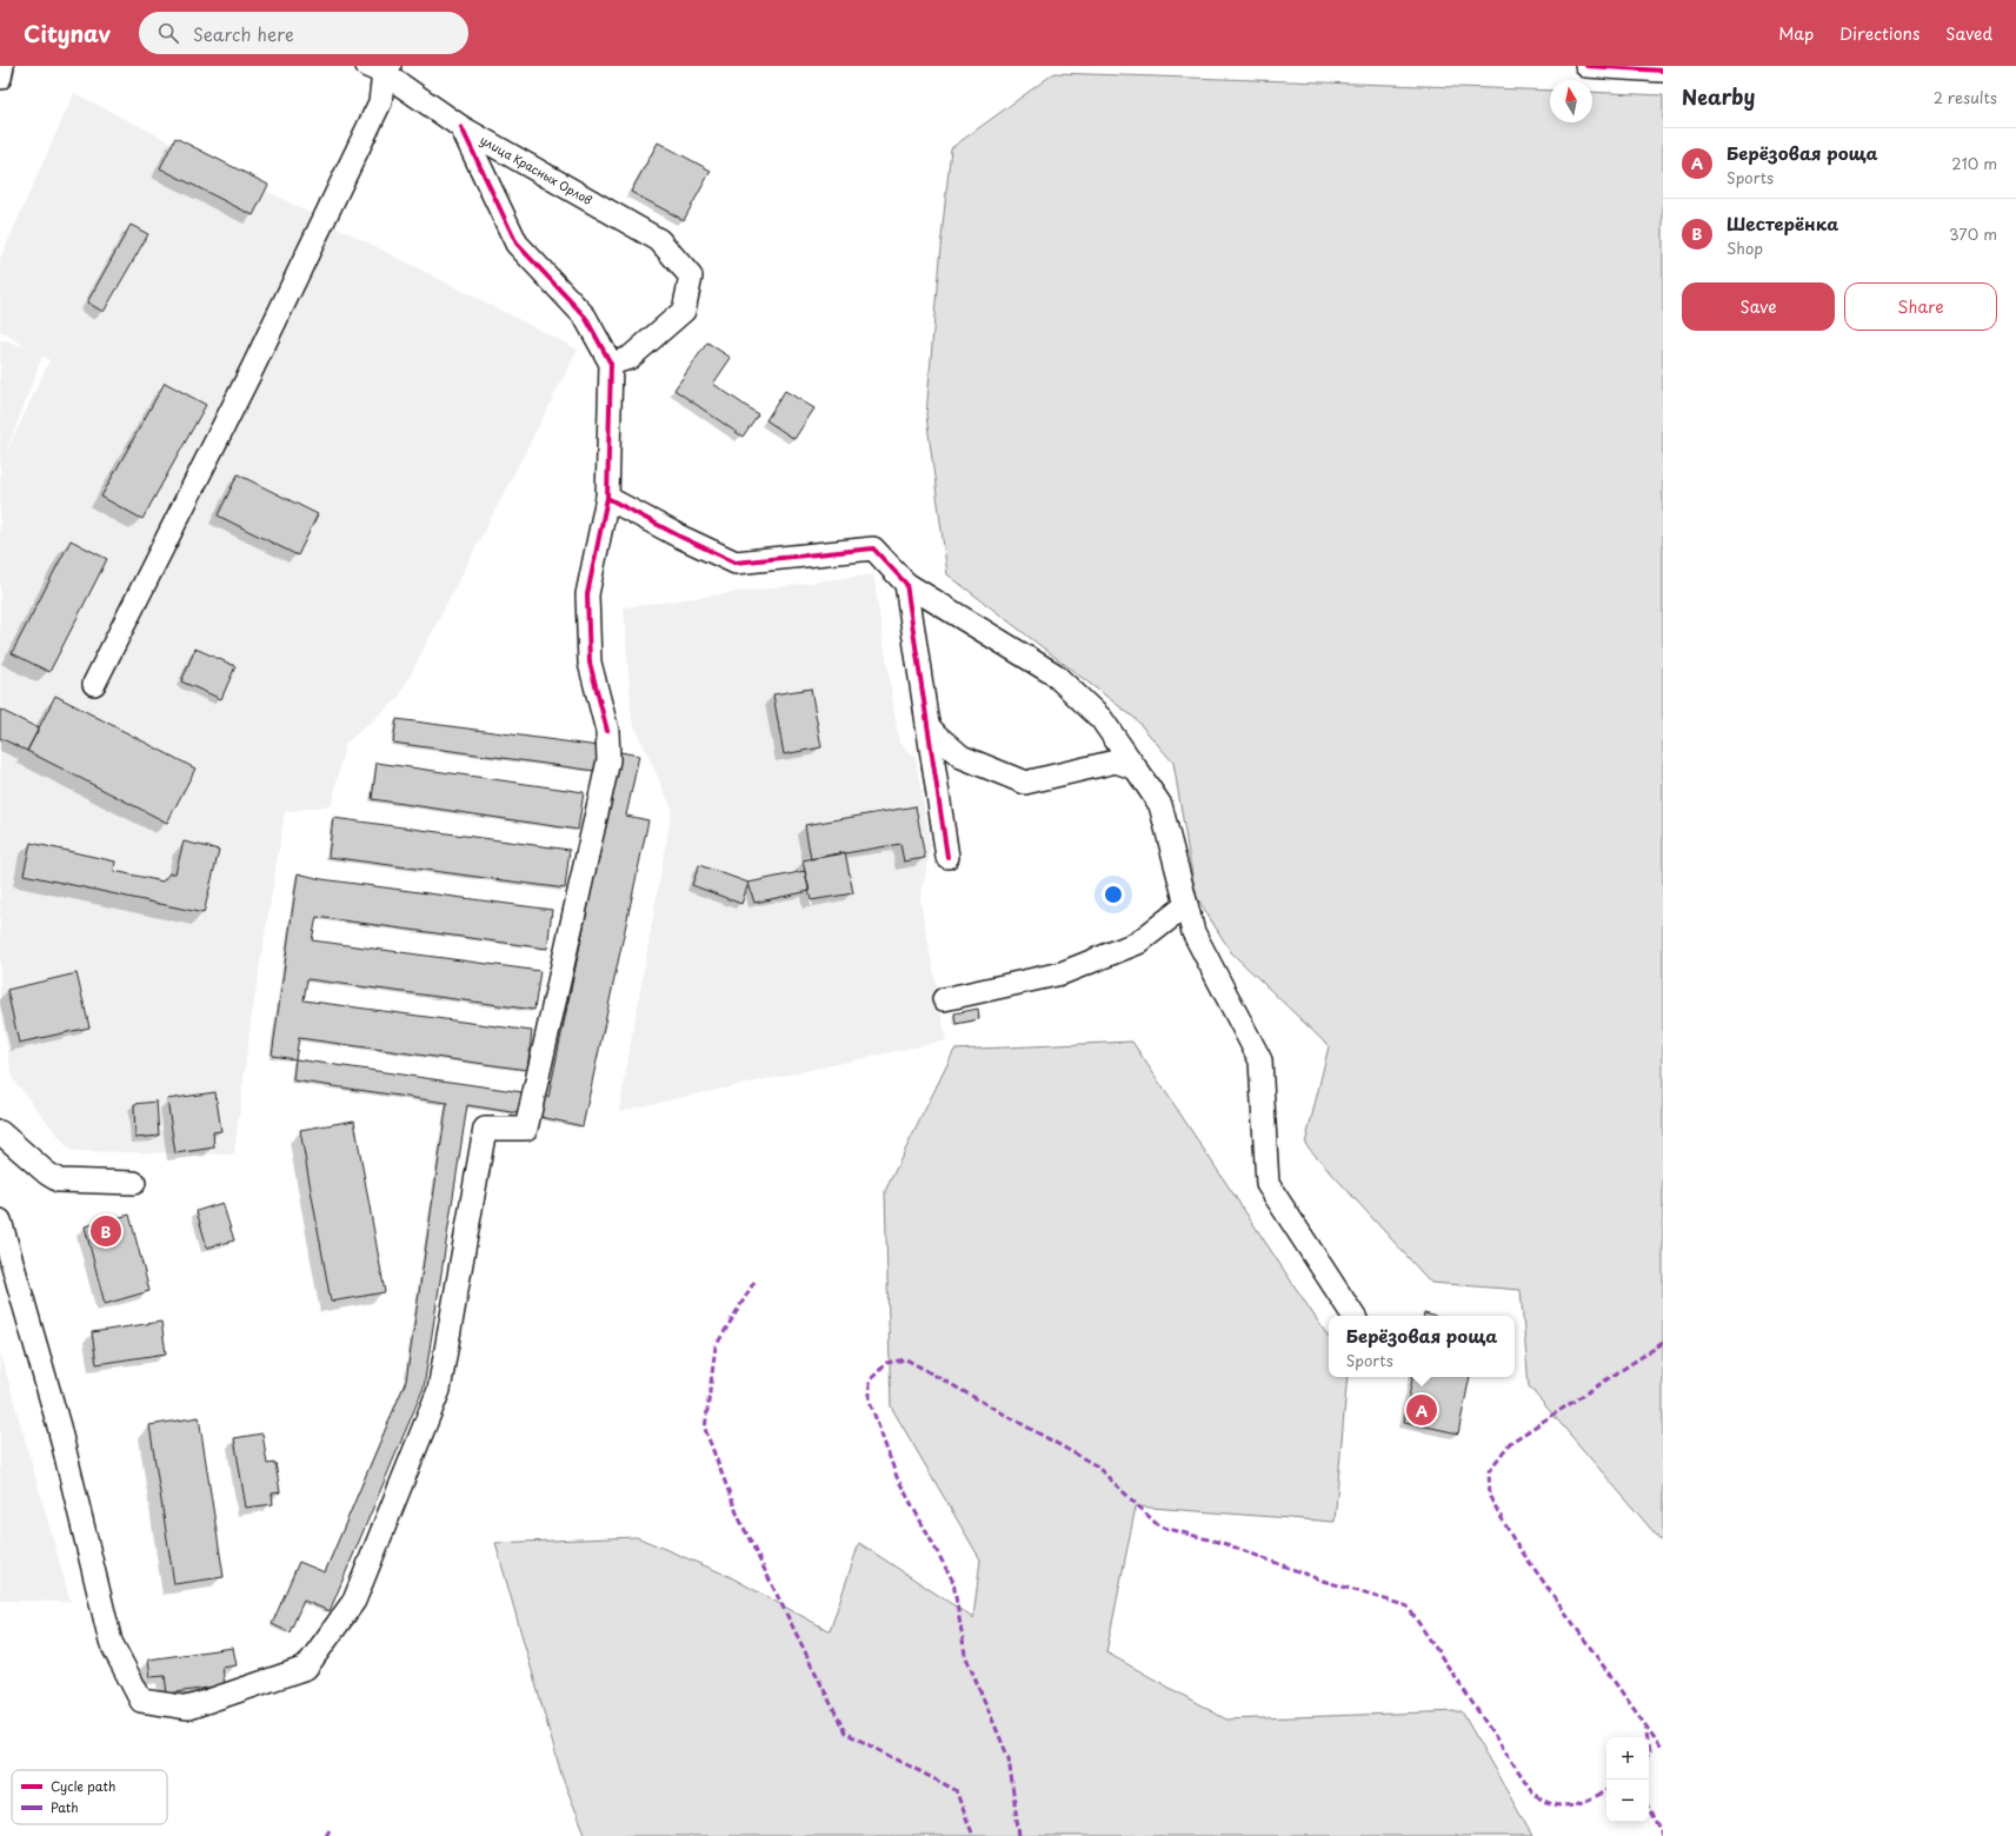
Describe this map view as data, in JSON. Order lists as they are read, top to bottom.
{
  "streets": {
    "cycle path": ["улица Красных Орлов"]
  },
  "legend": ["Cycle path", "Path"],
  "north": "top",
  "page": {
    "header": "Citynav",
    "search": "Search here",
    "nav": ["Map", "Directions", "Saved"],
    "heading": ["Nearby", "2 results"],
    "list": [
      {
        "mark": "A",
        "name": "Берёзовая роща",
        "note": "Sports",
        "value": "210 m"
      },
      {
        "mark": "B",
        "name": "Шестерёнка",
        "note": "Shop",
        "value": "370 m"
      }
    ],
    "buttons": ["Save", "Share"],
    "pins": ["B", "A"],
    "popup": ["Берёзовая роща", "Sports"],
    "map_buttons": ["+", "−"]
  }
}
